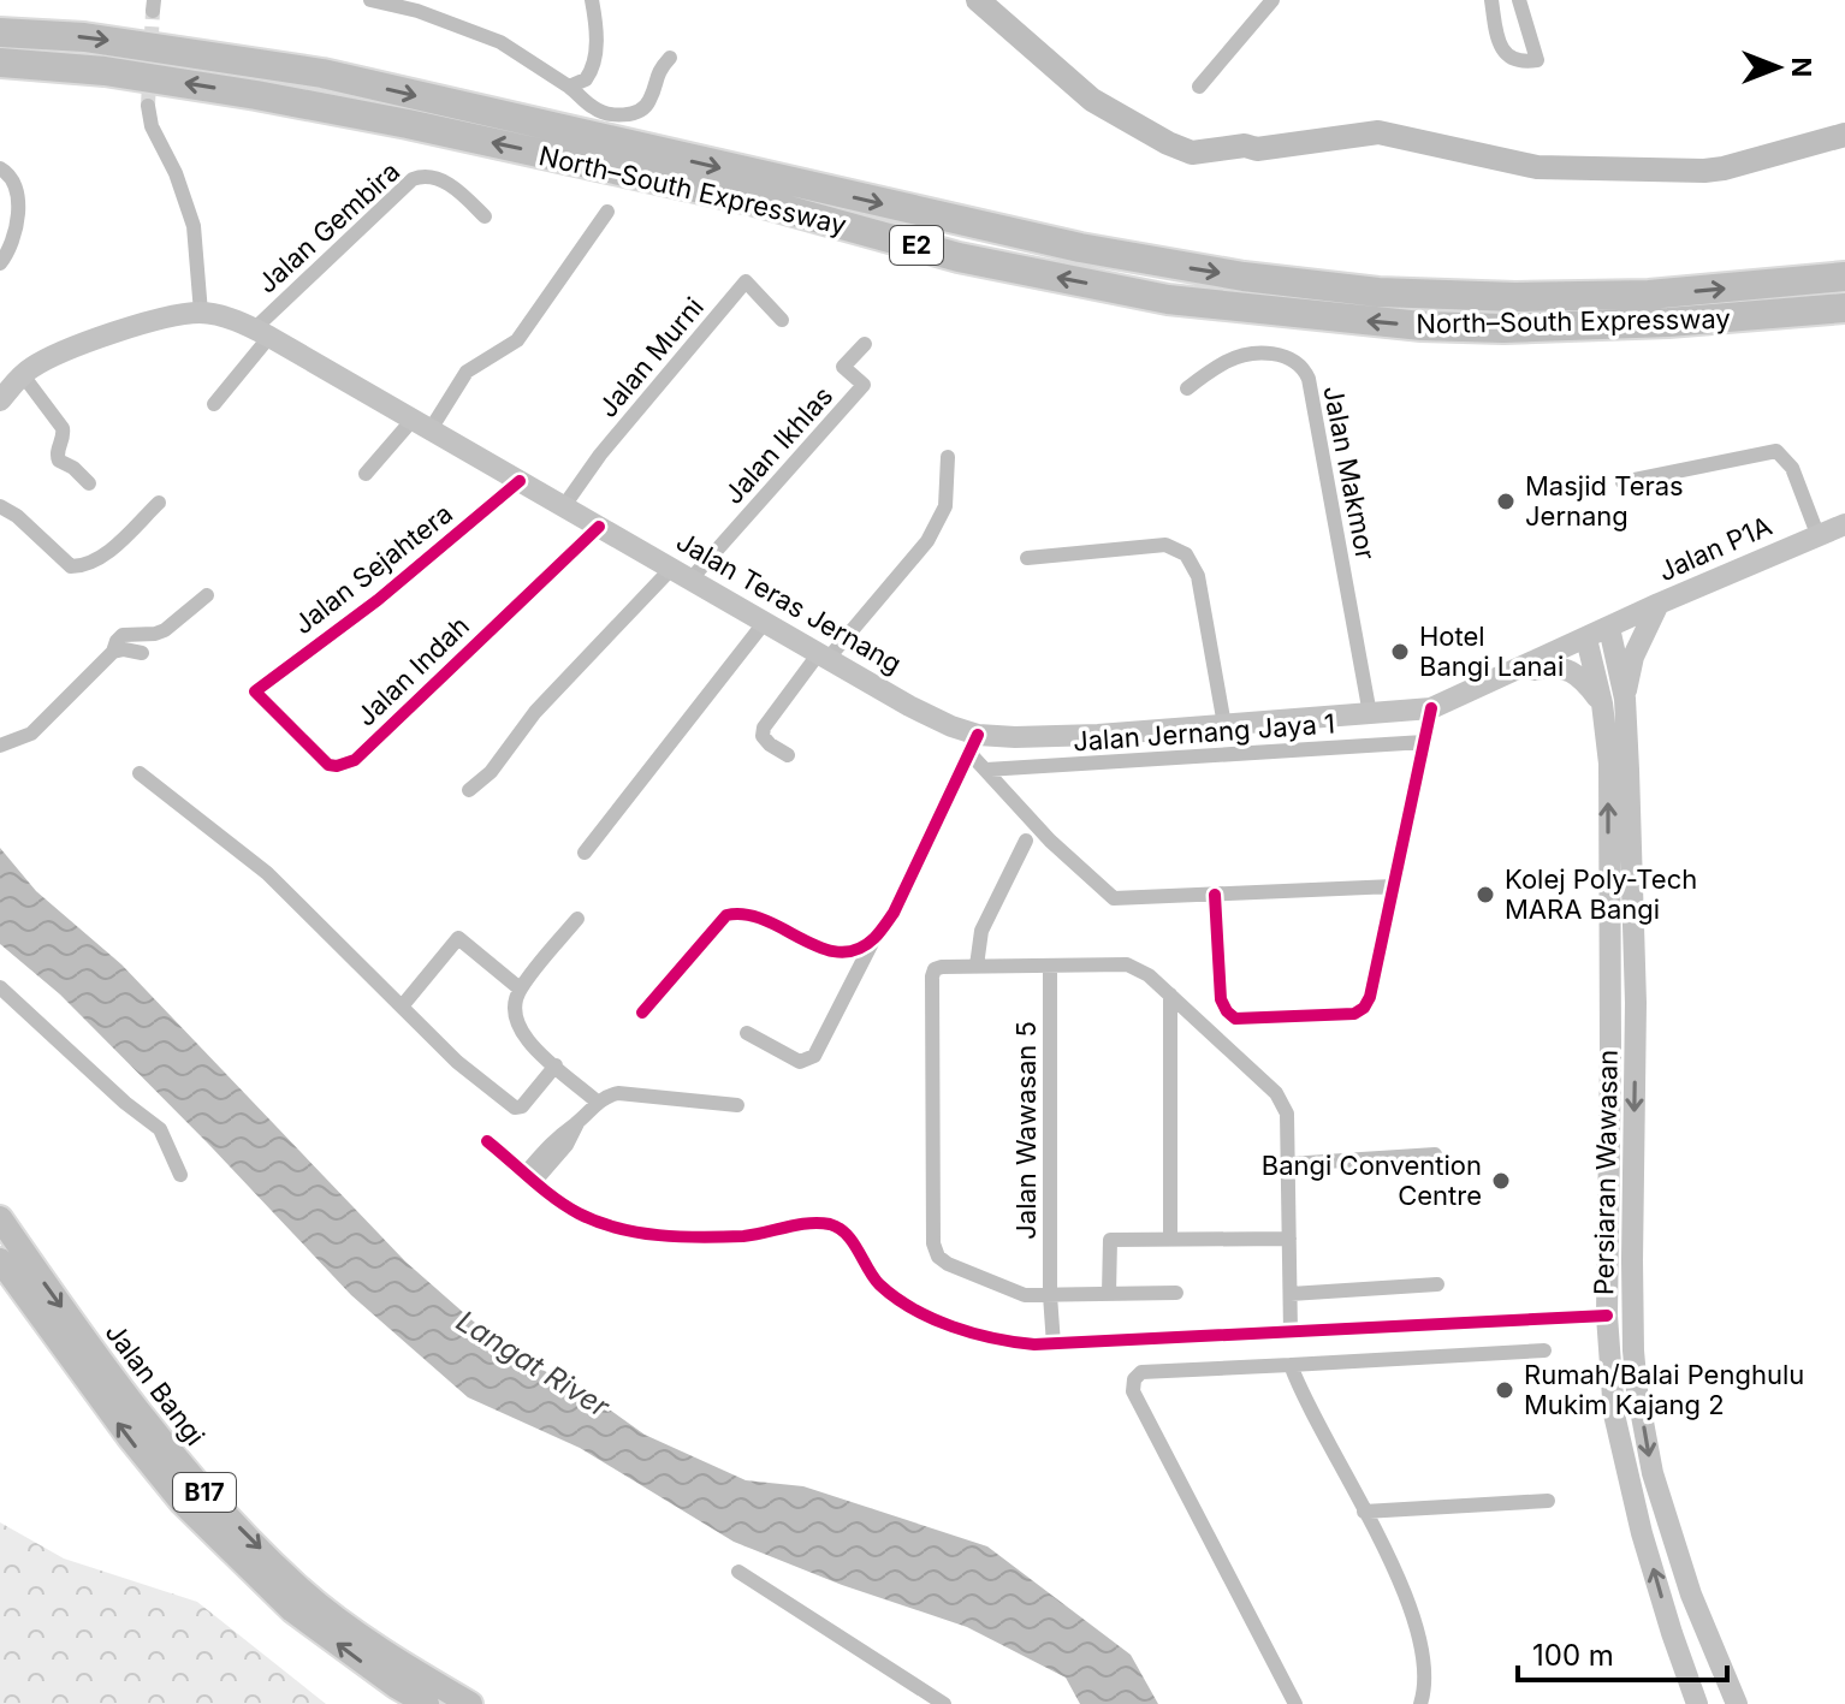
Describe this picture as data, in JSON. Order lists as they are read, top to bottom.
{
  "streets": {
    "highway": ["North–South Expressway", "E2"],
    "main road": [
      "Jalan P1A",
      "Jalan Teras Jernang",
      "Persiaran Wawasan",
      "Jalan Bangi",
      "B17"
    ],
    "street": [
      "Jalan Gembira",
      "Jalan Murni",
      "Jalan Ikhlas",
      "Jalan Makmor",
      "Jalan Sejahtera",
      "Jalan Indah",
      "Jalan Jernang Jaya 1",
      "Jalan Wawasan 5"
    ]
  },
  "crossings": [
    ["Jalan Gembira", "Jalan Teras Jernang"],
    ["Jalan Murni", "Jalan Teras Jernang"],
    ["Jalan Ikhlas", "Jalan Teras Jernang"],
    ["Jalan Makmor", "Jalan Teras Jernang"],
    ["Jalan P1A", "Jalan Teras Jernang"],
    ["Jalan P1A", "Persiaran Wawasan"],
    ["Jalan Sejahtera", "Jalan Teras Jernang"],
    ["Jalan Sejahtera", "Jalan Indah"],
    ["Jalan Teras Jernang", "Jalan Indah"],
    ["Jalan Teras Jernang", "Persiaran Wawasan"]
  ],
  "water": ["Langat River"],
  "places": [
    "Masjid Teras Jernang",
    "Hotel Bangi Lanai",
    "Kolej Poly-Tech MARA Bangi",
    "Bangi Convention Centre",
    "Rumah/Balai Penghulu Mukim Kajang 2"
  ],
  "scale_bar": "100 m",
  "north": "right"
}
